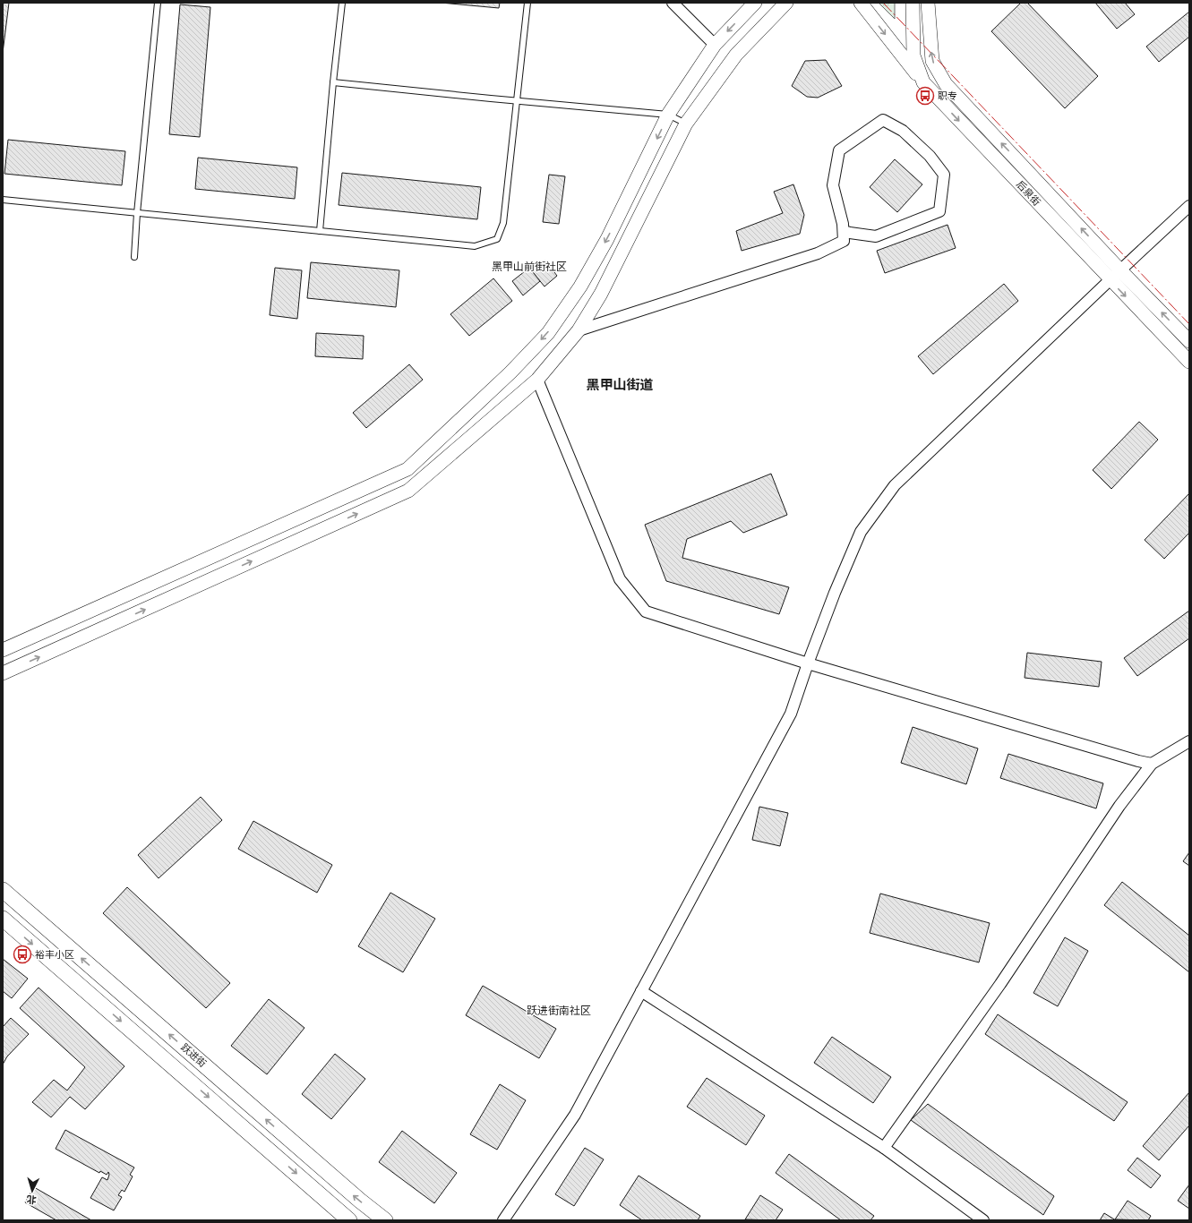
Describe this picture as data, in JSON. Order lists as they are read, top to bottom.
{
  "streets": {
    "main road": ["跃进街"],
    "street": ["后泉街"]
  },
  "districts": ["黑甲山前街社区", "黑甲山街道", "跃进街南社区"],
  "places": {
    "bus stop": ["职专", "裕丰小区"]
  },
  "north": "bottom"
}
